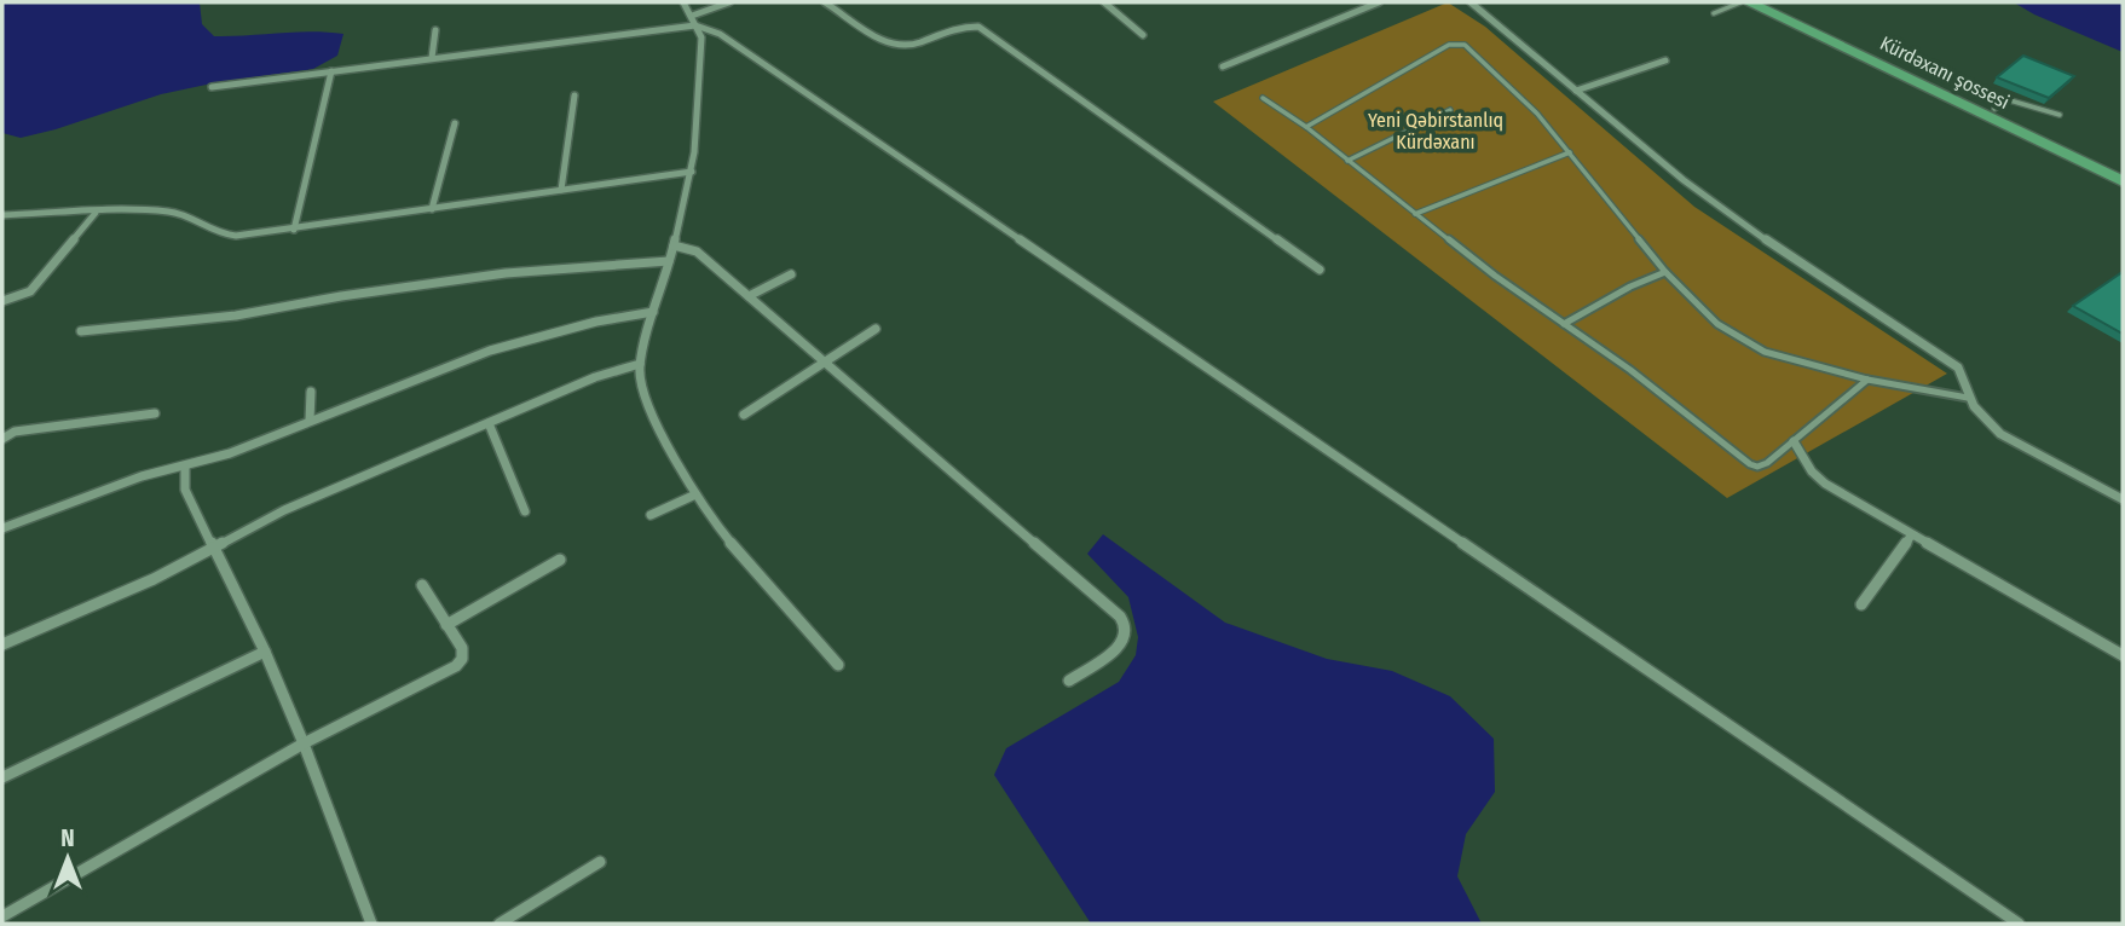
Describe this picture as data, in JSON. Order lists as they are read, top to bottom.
{
  "streets": {
    "main road": ["Kürdəxanı şossesi"]
  },
  "parks": ["Yeni Qəbirstanlıq Kürdəxanı"],
  "north": "top"
}
